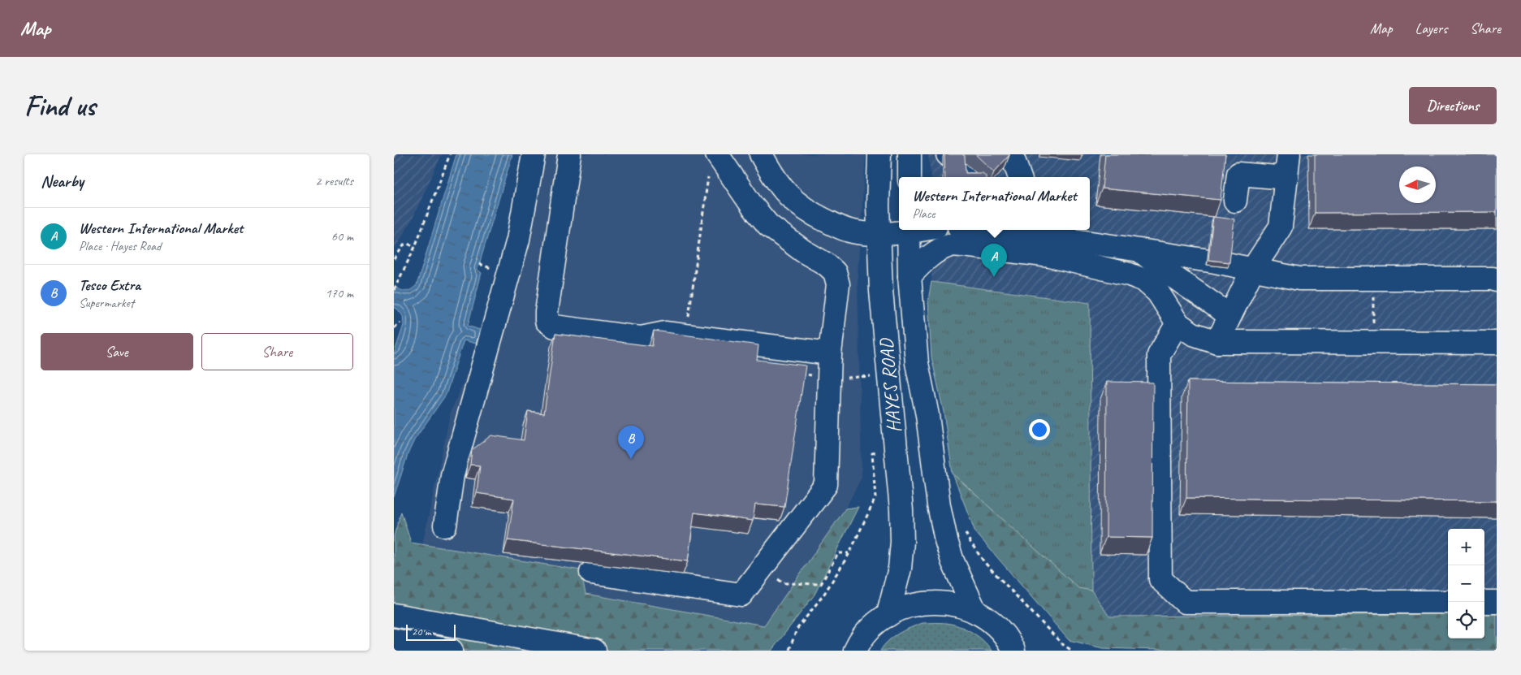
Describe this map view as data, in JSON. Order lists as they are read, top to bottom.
{
  "streets": {
    "main road": ["HAYES ROAD"]
  },
  "scale_bar": "20 m",
  "north": "left",
  "page": {
    "header": "Map",
    "nav": ["Map", "Layers", "Share"],
    "buttons": [
      "Directions",
      ["Save", "Share"]
    ],
    "title": "Find us",
    "heading": ["Nearby", "2 results"],
    "popup": ["Western International Market", "Place"],
    "list": [
      {
        "mark": "A",
        "name": "Western International Market",
        "note": "Place · Hayes Road",
        "value": "60 m"
      },
      {
        "mark": "B",
        "name": "Tesco Extra",
        "note": "Supermarket",
        "value": "170 m"
      }
    ],
    "pins": ["A", "B"],
    "map_buttons": ["+", "−"],
    "scale": "20 m"
  }
}
